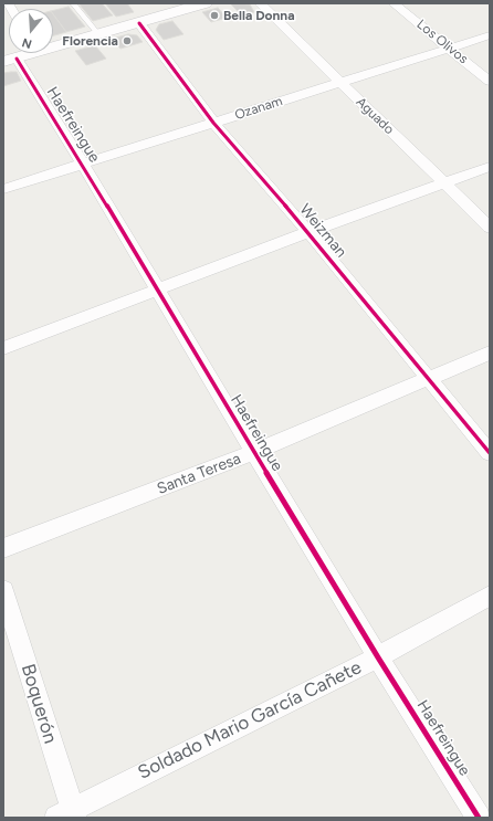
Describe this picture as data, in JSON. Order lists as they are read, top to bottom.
{
  "streets": {
    "street": [
      "Los Olivos",
      "Ozanam",
      "Aguado",
      "Haefreingue",
      "Weizman",
      "Santa Teresa",
      "Boquerón",
      "Soldado Mario García Cañete"
    ]
  },
  "crossings": [
    ["Los Olivos", "Ozanam"],
    ["Ozanam", "Aguado"],
    ["Ozanam", "Haefreingue"],
    ["Ozanam", "Weizman"],
    ["Haefreingue", "Santa Teresa"],
    ["Haefreingue", "Soldado Mario García Cañete"],
    ["Weizman", "Santa Teresa"],
    ["Boquerón", "Soldado Mario García Cañete"]
  ],
  "places": ["Bella Donna", "Florencia"],
  "north": "bottom"
}
